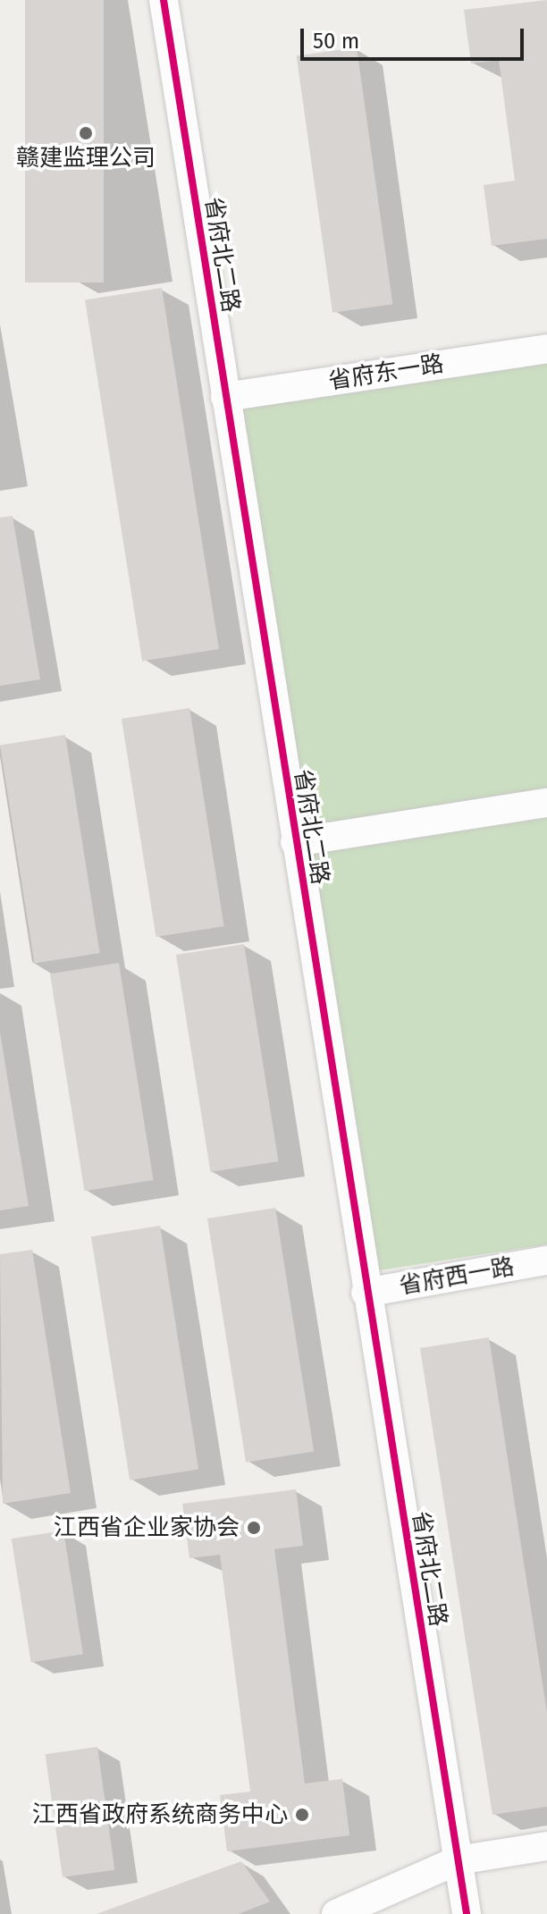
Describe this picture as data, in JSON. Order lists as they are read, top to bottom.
{
  "streets": {
    "street": ["省府北二路", "省府东一路", "省府西一路"]
  },
  "crossings": [
    ["省府北二路", "省府东一路"],
    ["省府北二路", "省府西一路"]
  ],
  "places": ["赣建监理公司", "江西省企业家协会", "江西省政府系统商务中心"],
  "scale_bar": "50 m"
}
